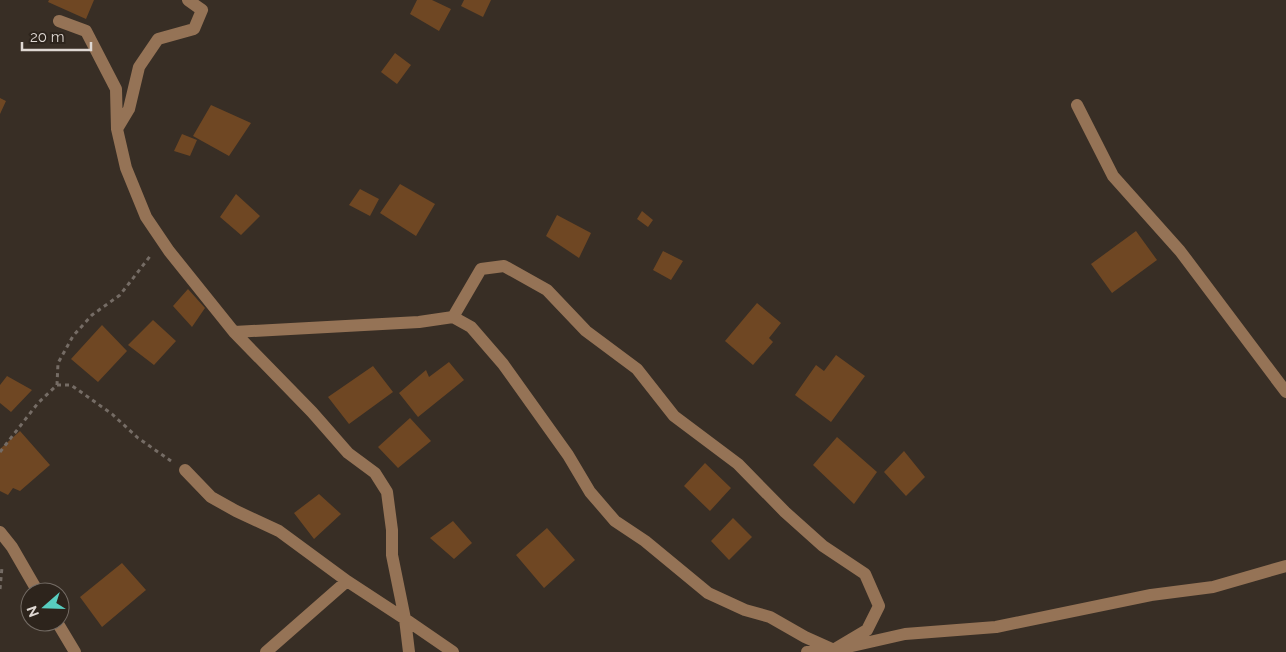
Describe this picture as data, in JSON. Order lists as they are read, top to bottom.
{
  "scale_bar": "20 m",
  "north": "left"
}
